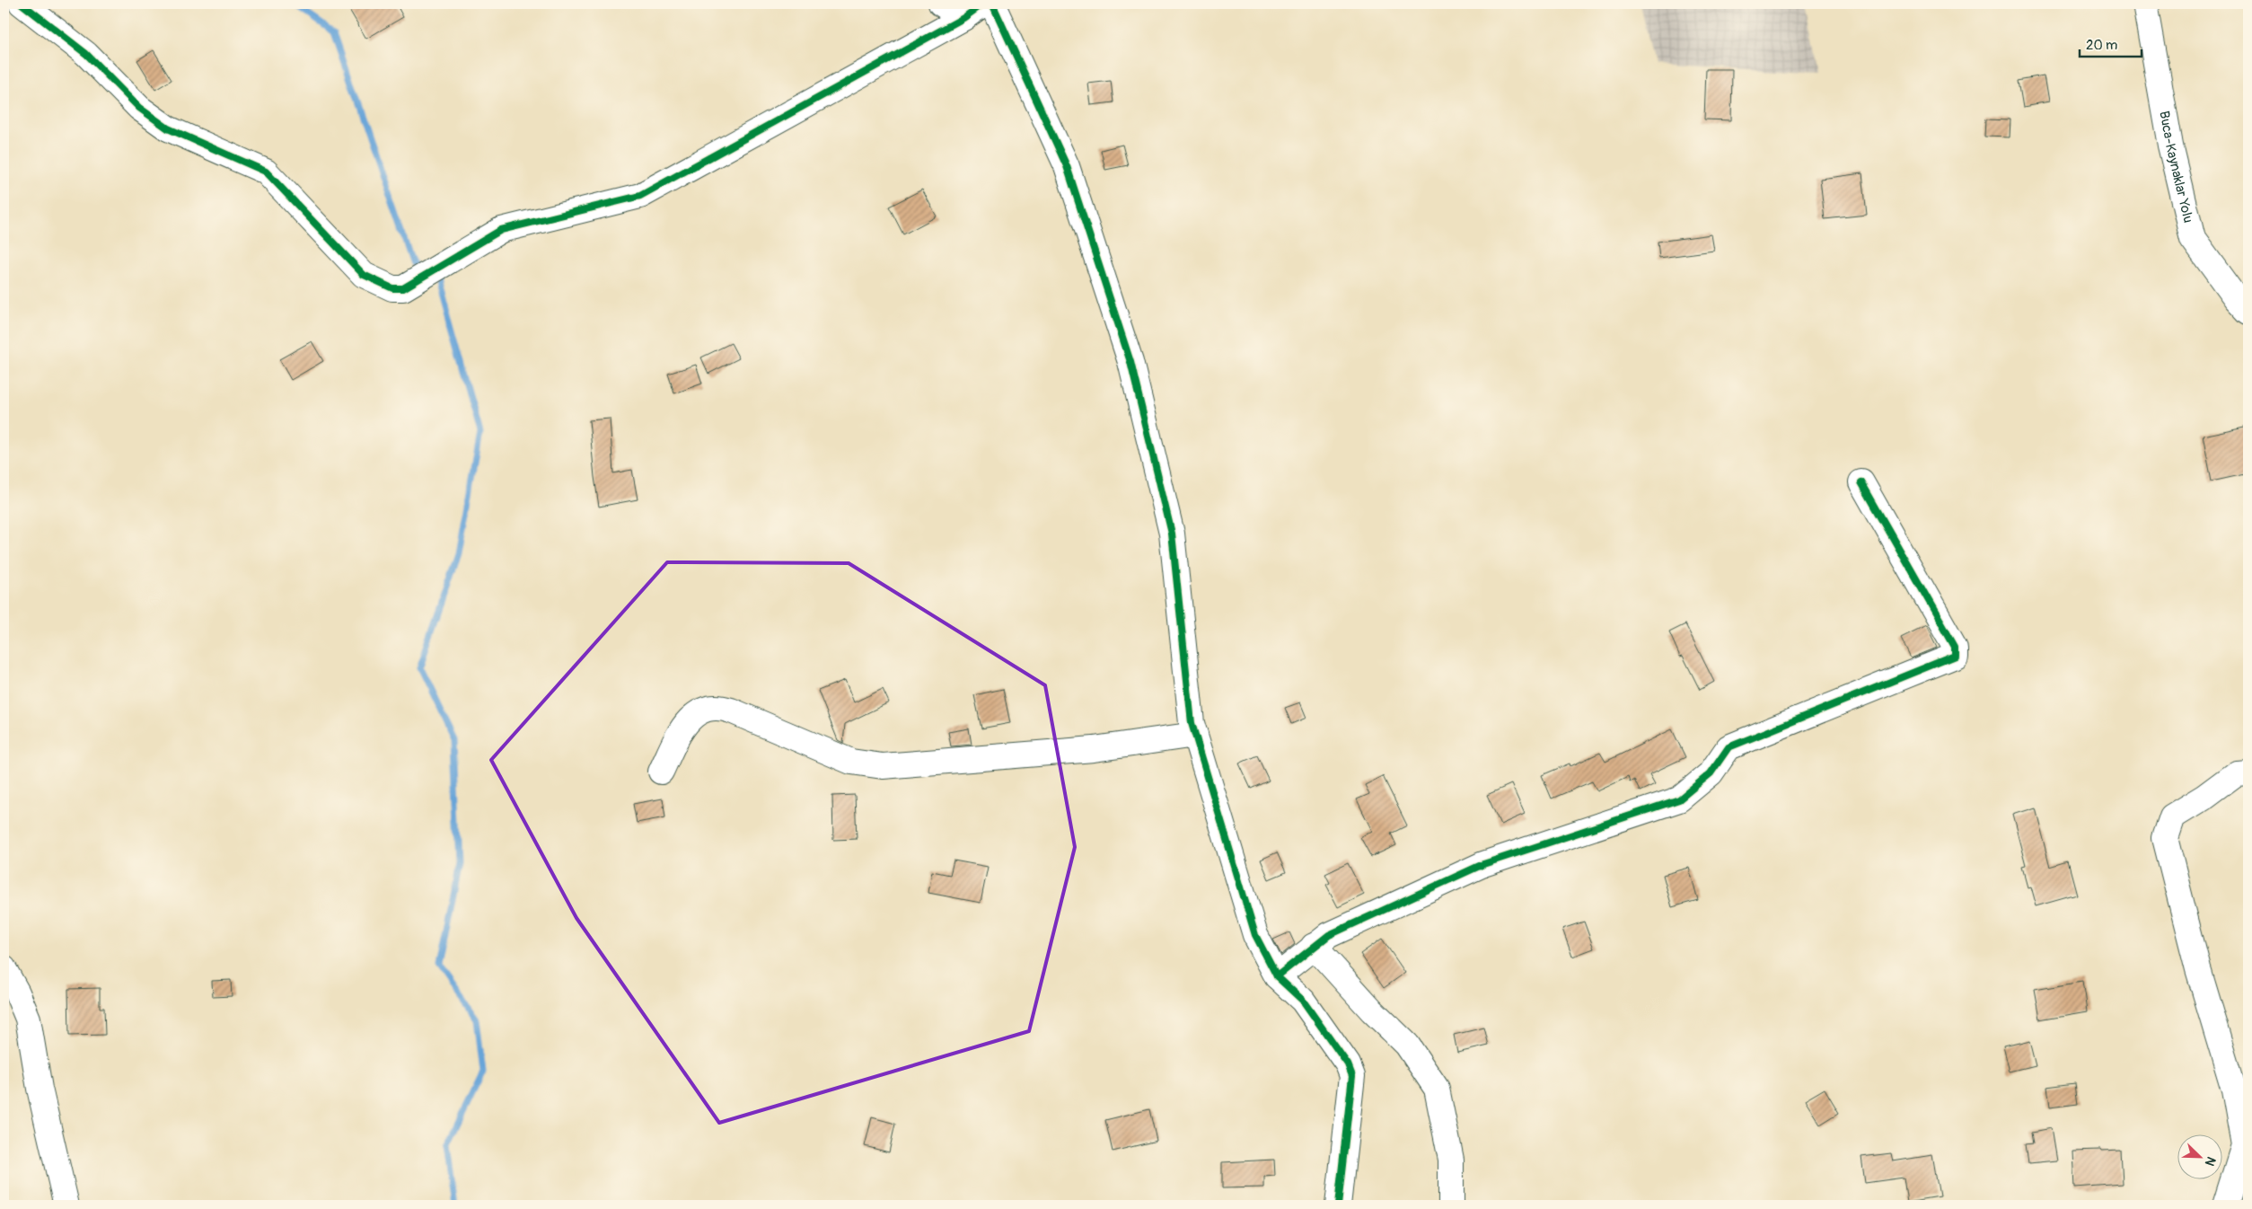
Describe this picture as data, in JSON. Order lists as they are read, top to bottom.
{
  "streets": {
    "street": ["Buca-Kaynaklar Yolu"]
  },
  "scale_bar": "20 m",
  "north": "bottom right"
}
